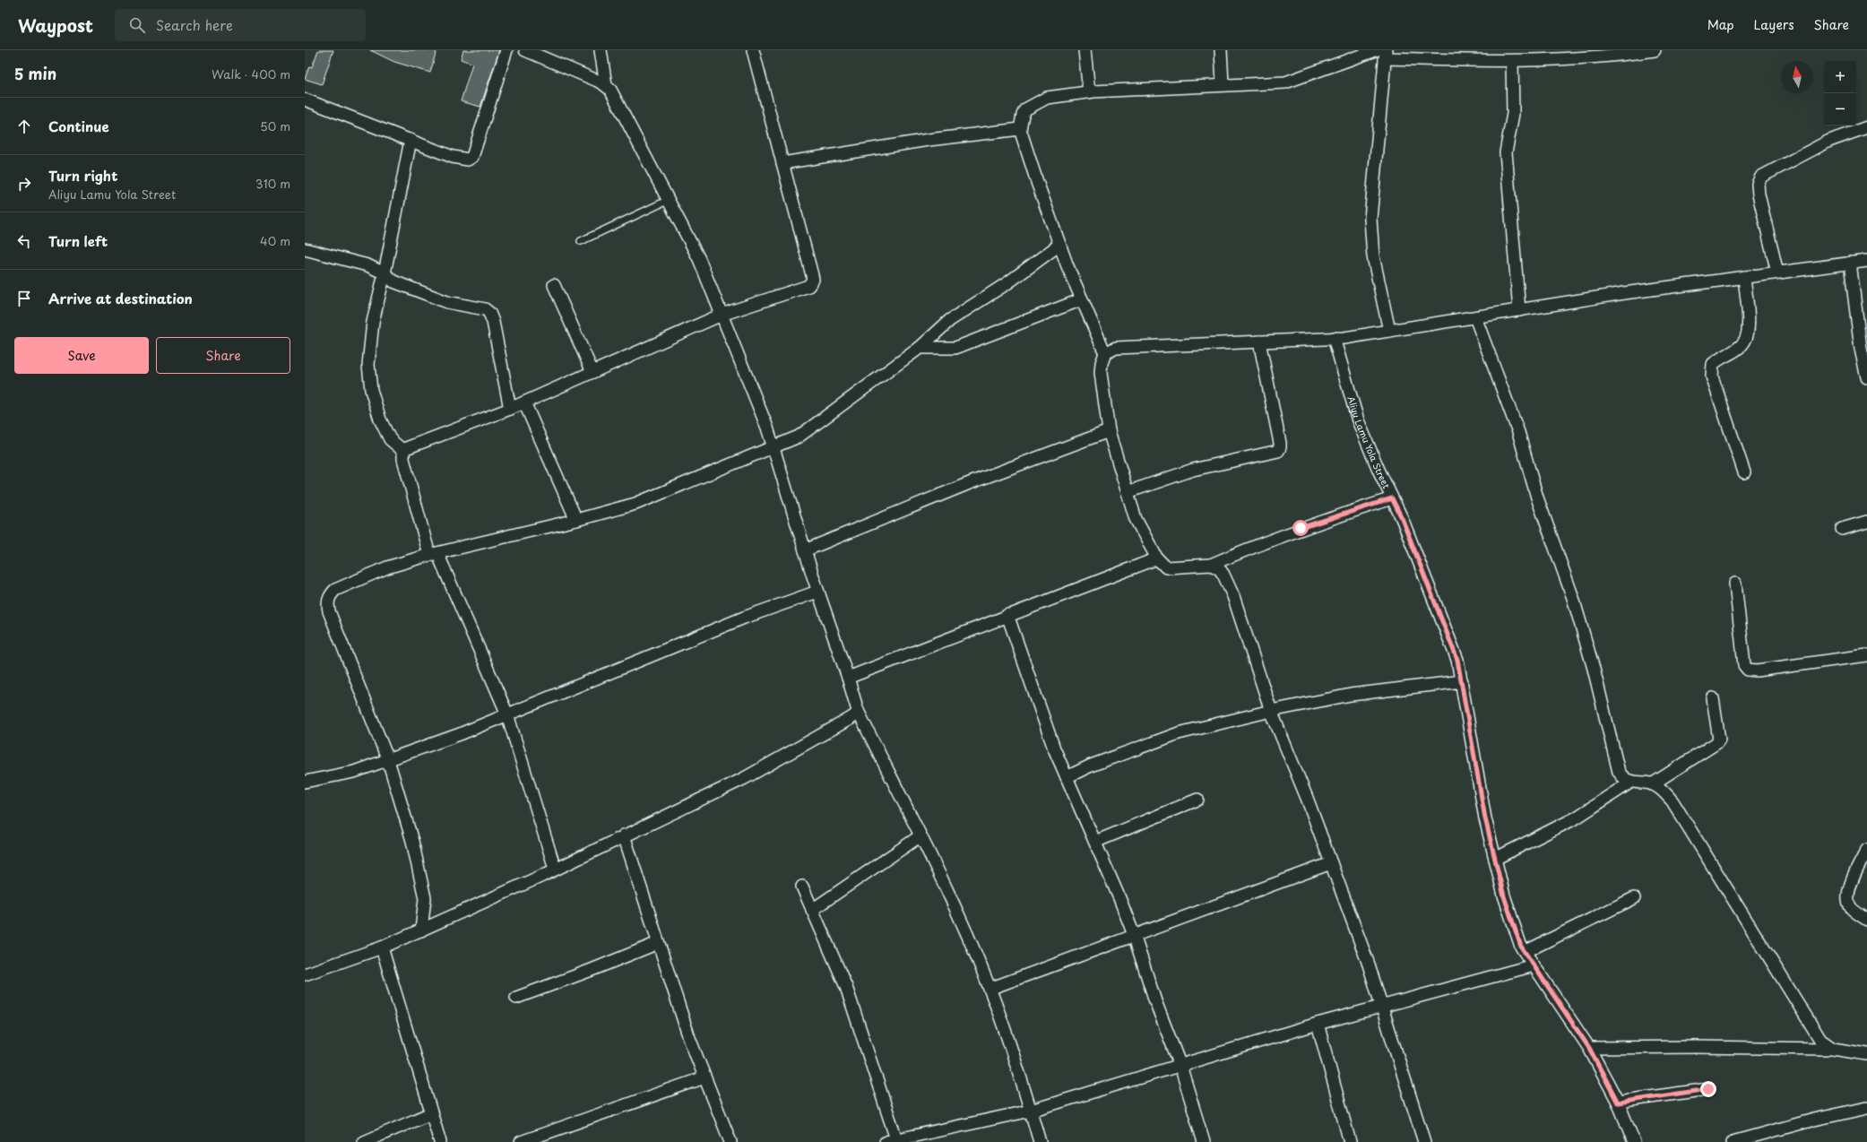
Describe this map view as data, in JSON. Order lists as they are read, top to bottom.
{
  "streets": {
    "street": ["Aliyu Lamu Yola Street"]
  },
  "north": "top",
  "page": {
    "header": "Waypost",
    "search": "Search here",
    "nav": ["Map", "Layers", "Share"],
    "heading": ["5 min", "Walk · 400 m"],
    "map_buttons": ["+", "−"],
    "list": [
      ["Continue", "50 m"],
      ["Turn right", "Aliyu Lamu Yola Street", "310 m"],
      ["Turn left", "40 m"],
      "Arrive at destination"
    ],
    "buttons": ["Save", "Share"]
  }
}
